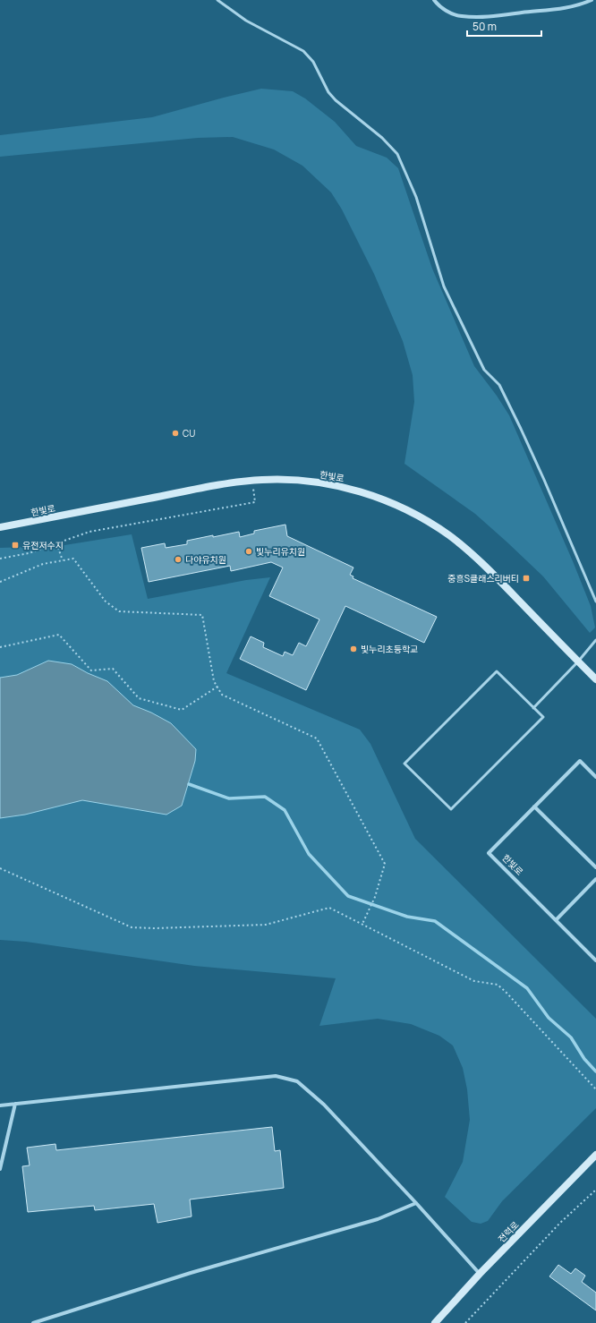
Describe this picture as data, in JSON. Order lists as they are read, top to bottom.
{
  "streets": {
    "street": ["한빛로", "전력로"]
  },
  "places": {
    "other": [
      "CU",
      "빛누리유치원",
      "다야유치원",
      "빛누리초등학교"
    ],
    "transit": ["유전저수지", "중흥S클래스리버티"]
  },
  "scale_bar": "50 m"
}
